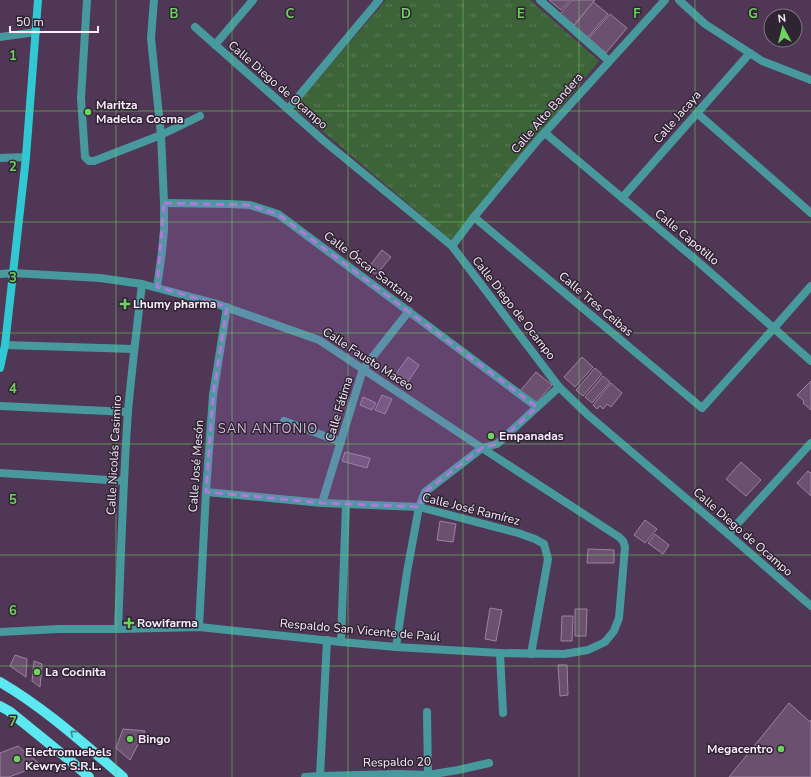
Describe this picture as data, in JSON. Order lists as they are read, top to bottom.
{
  "streets": {
    "street": [
      "Calle Diego de Ocampo",
      "Calle Alto Bandera",
      "Calle Jacaya",
      "Calle Capotillo",
      "Calle Óscar Santana",
      "Calle Tres Ceibas",
      "Calle Fausto Maceo",
      "Calle Fátima",
      "Calle Nicolás Casimiro",
      "Calle José Mesón",
      "Calle José Ramírez",
      "Respaldo San Vicente de Paúl",
      "Respaldo 20"
    ]
  },
  "crossings": [
    ["Calle Diego de Ocampo", "Calle Alto Bandera"],
    ["Calle Alto Bandera", "Calle Capotillo"],
    ["Calle Alto Bandera", "Calle Tres Ceibas"],
    ["Calle Jacaya", "Calle Capotillo"],
    ["Calle Capotillo", "Calle Tres Ceibas"],
    ["Calle Óscar Santana", "Calle Fátima"],
    ["Calle Fausto Maceo", "Calle Fátima"],
    ["Calle Fausto Maceo", "Calle Nicolás Casimiro"],
    ["Calle Fausto Maceo", "Calle José Mesón"],
    ["Calle Fausto Maceo", "Respaldo San Vicente de Paúl"],
    ["Calle Fátima", "Calle José Ramírez"],
    ["Calle Nicolás Casimiro", "Respaldo San Vicente de Paúl"],
    ["Calle José Mesón", "Calle José Ramírez"],
    ["Calle José Mesón", "Respaldo San Vicente de Paúl"],
    ["Calle José Ramírez", "Respaldo San Vicente de Paúl"]
  ],
  "districts": ["SAN ANTONIO"],
  "places": {
    "other": [
      "Maritza Madelca Cosma",
      "Empanadas",
      "La Cocinita",
      "Bingo",
      "Megacentro",
      "Electromuebels Kewrys S.R.L."
    ],
    "health": ["Lhumy pharma", "Rowifarma"]
  },
  "scale_bar": "50 m",
  "north": "top",
  "grid": {
    "columns": [
      "B",
      "C",
      "D",
      "E",
      "F",
      "G"
    ],
    "rows": [
      "1",
      "2",
      "3",
      "4",
      "5",
      "6",
      "7"
    ]
  }
}
